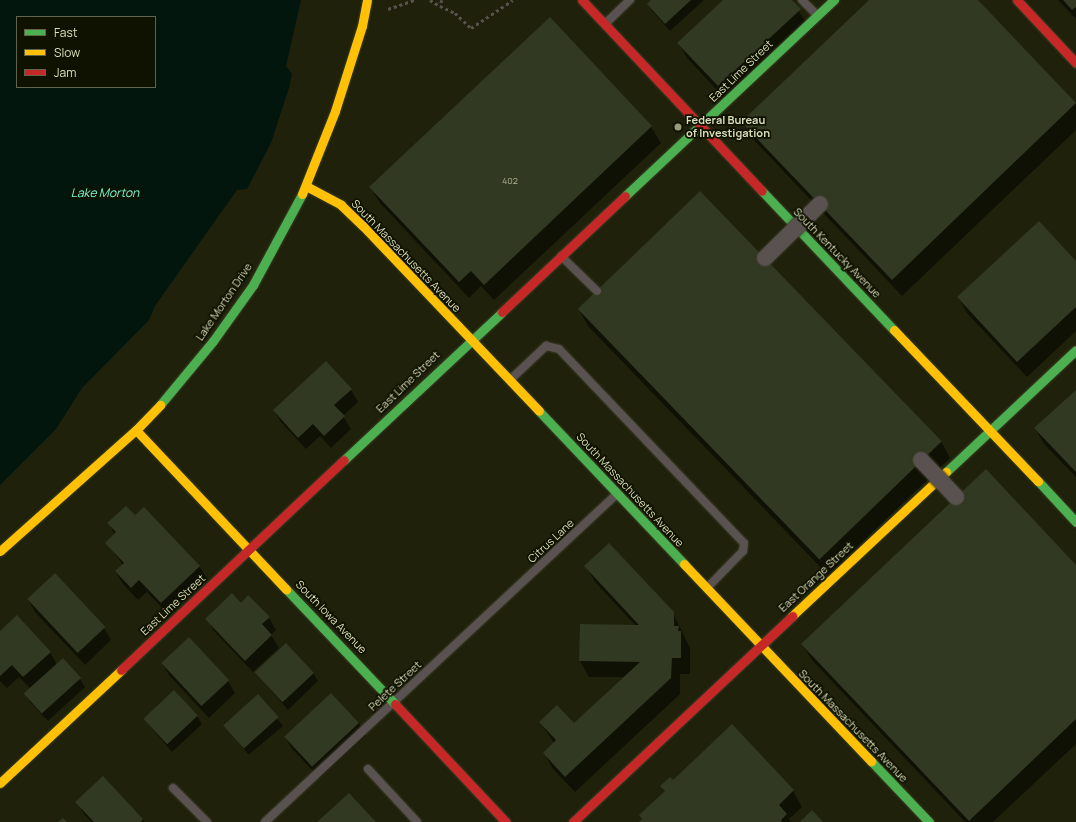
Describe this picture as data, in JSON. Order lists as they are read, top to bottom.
{
  "streets": {
    "street": [
      "East Lime Street",
      "South Kentucky Avenue",
      "South Massachusetts Avenue",
      "Lake Morton Drive",
      "East Orange Street",
      "South Iowa Avenue"
    ],
    "lane": ["Citrus Lane", "Pelete Street"]
  },
  "crossings": [
    ["East Lime Street", "South Kentucky Avenue"],
    ["East Lime Street", "South Massachusetts Avenue"],
    ["East Lime Street", "South Iowa Avenue"],
    ["South Kentucky Avenue", "East Orange Street"],
    ["South Massachusetts Avenue", "Lake Morton Drive"],
    ["South Massachusetts Avenue", "Citrus Lane"],
    ["South Massachusetts Avenue", "East Orange Street"],
    ["Lake Morton Drive", "South Iowa Avenue"],
    ["Citrus Lane", "Pelete Street"],
    ["South Iowa Avenue", "Pelete Street"]
  ],
  "water": ["Lake Morton"],
  "places": ["Federal Bureau of Investigation"],
  "house_numbers": ["402"],
  "legend": ["Fast", "Slow", "Jam"]
}
